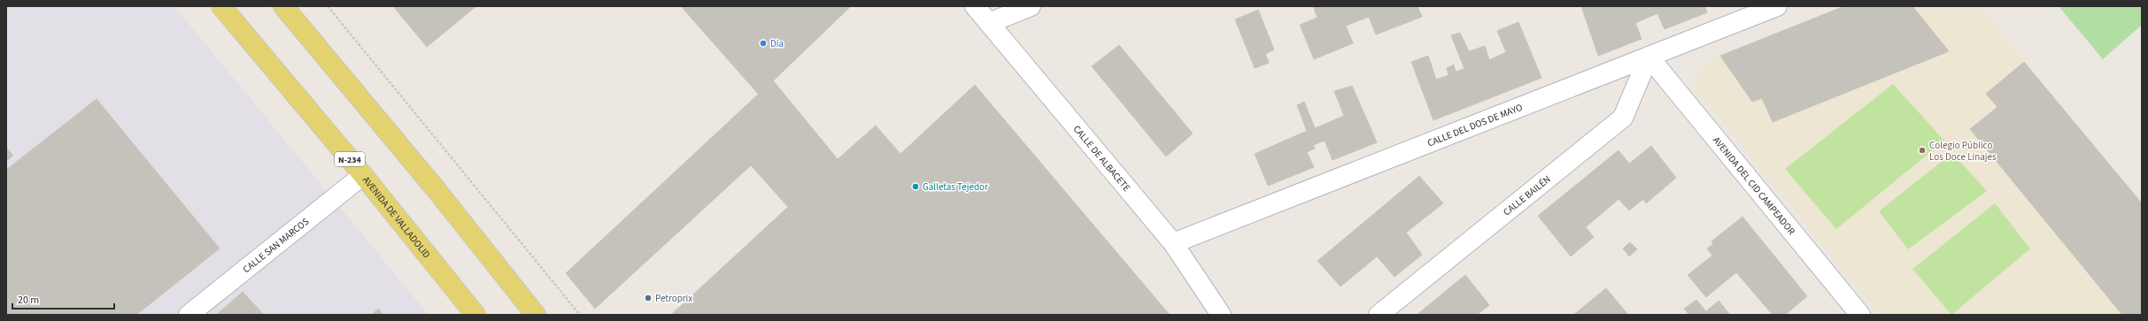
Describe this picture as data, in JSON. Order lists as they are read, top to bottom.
{
  "streets": {
    "main road": ["N-234", "AVENIDA DE VALLADOLID"],
    "street": [
      "CALLE DEL DOS DE MAYO",
      "CALLE DE ALBACETE",
      "AVENIDA DEL CID CAMPEADOR",
      "CALLE BAILÉN",
      "CALLE SAN MARCOS"
    ]
  },
  "crossings": [
    ["CALLE DEL DOS DE MAYO", "CALLE DE ALBACETE"],
    ["CALLE DEL DOS DE MAYO", "AVENIDA DEL CID CAMPEADOR"],
    ["CALLE DEL DOS DE MAYO", "CALLE BAILÉN"],
    ["AVENIDA DEL CID CAMPEADOR", "CALLE BAILÉN"],
    ["AVENIDA DE VALLADOLID", "CALLE SAN MARCOS"]
  ],
  "places": [
    "Dia",
    "Colegio Público Los Doce Linajes",
    "Galletas Tejedor",
    "Petroprix"
  ],
  "scale_bar": "20 m"
}
